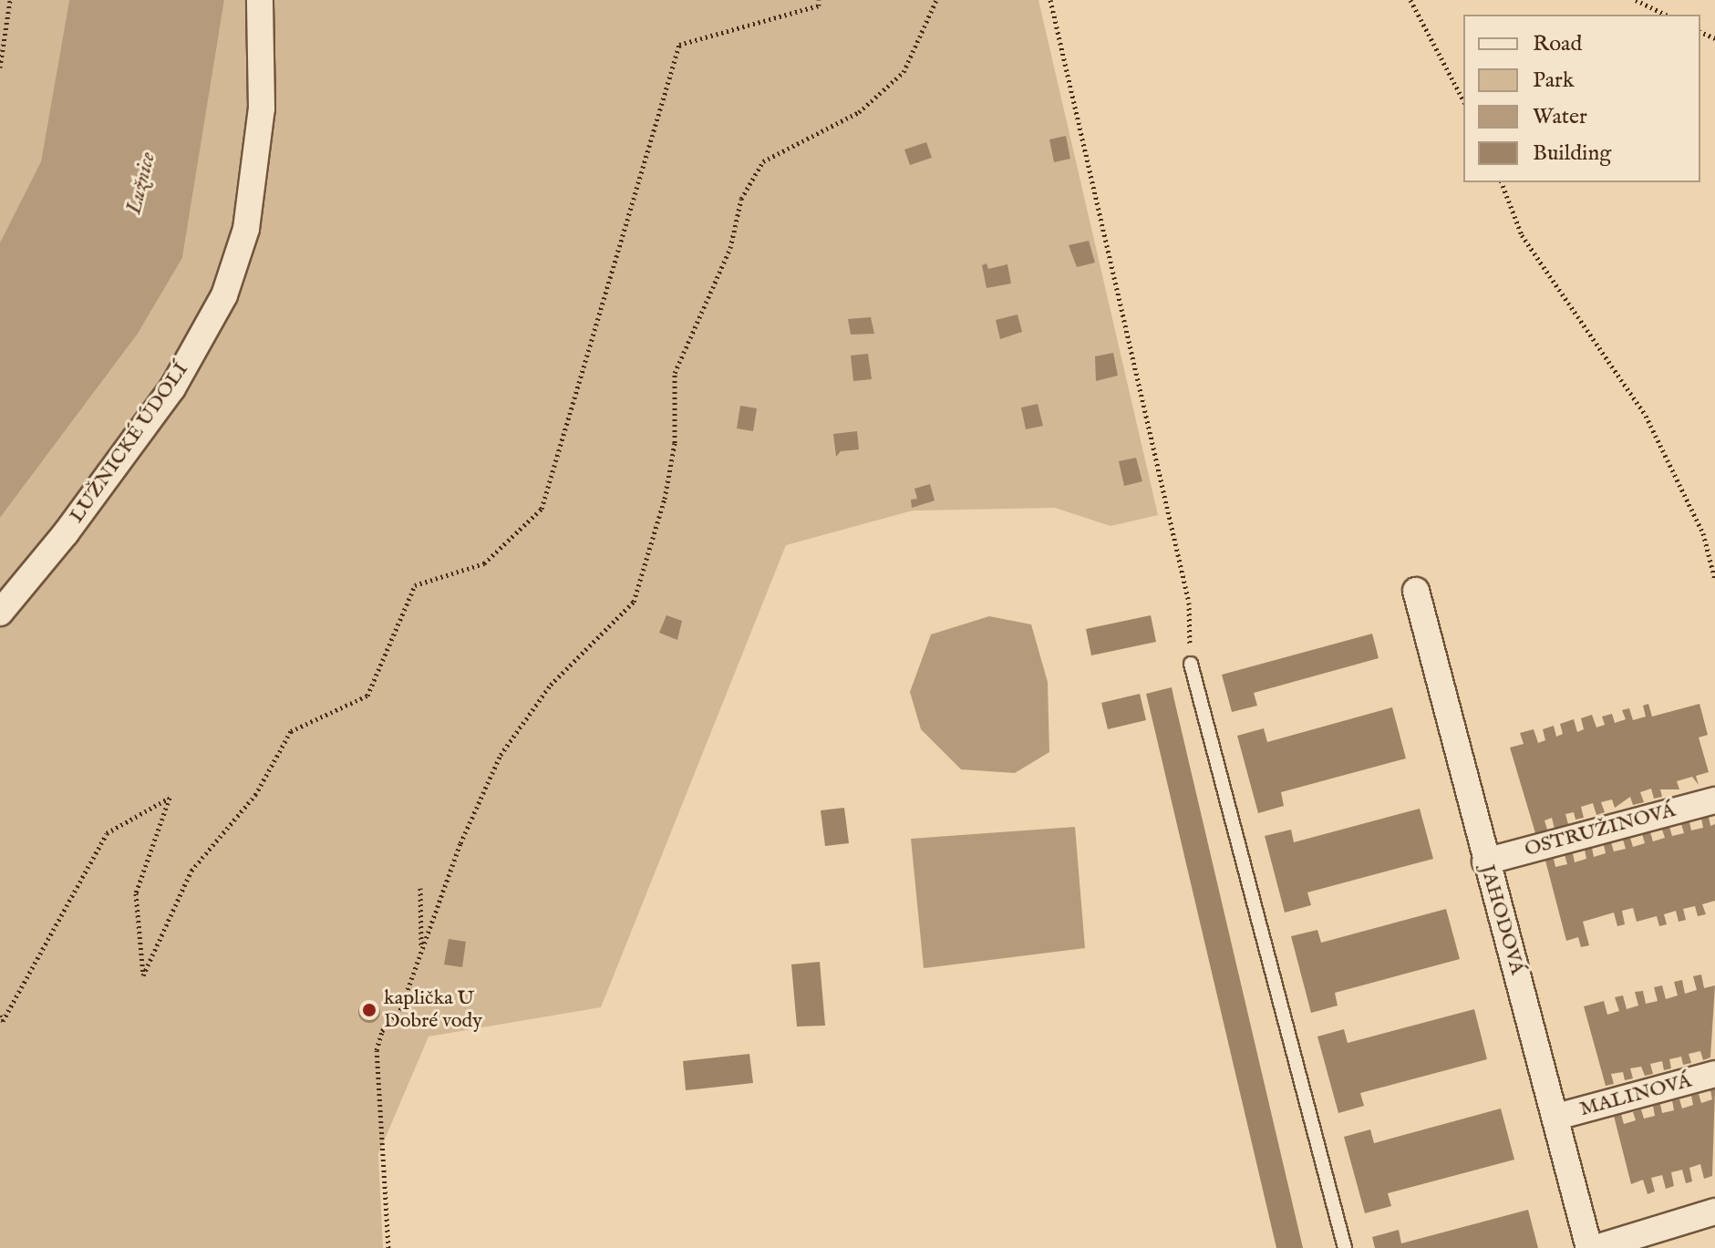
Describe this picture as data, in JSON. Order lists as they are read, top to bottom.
{
  "streets": {
    "street": [
      "LUŽNICKÉ ÚDOLÍ",
      "OSTRUŽINOVÁ",
      "JAHODOVÁ",
      "MALINOVÁ"
    ]
  },
  "crossings": [
    ["OSTRUŽINOVÁ", "JAHODOVÁ"],
    ["JAHODOVÁ", "MALINOVÁ"]
  ],
  "water": ["Lužnice"],
  "places": ["kaplička U Dobré vody"],
  "legend": [
    "Road",
    "Park",
    "Water",
    "Building"
  ]
}
